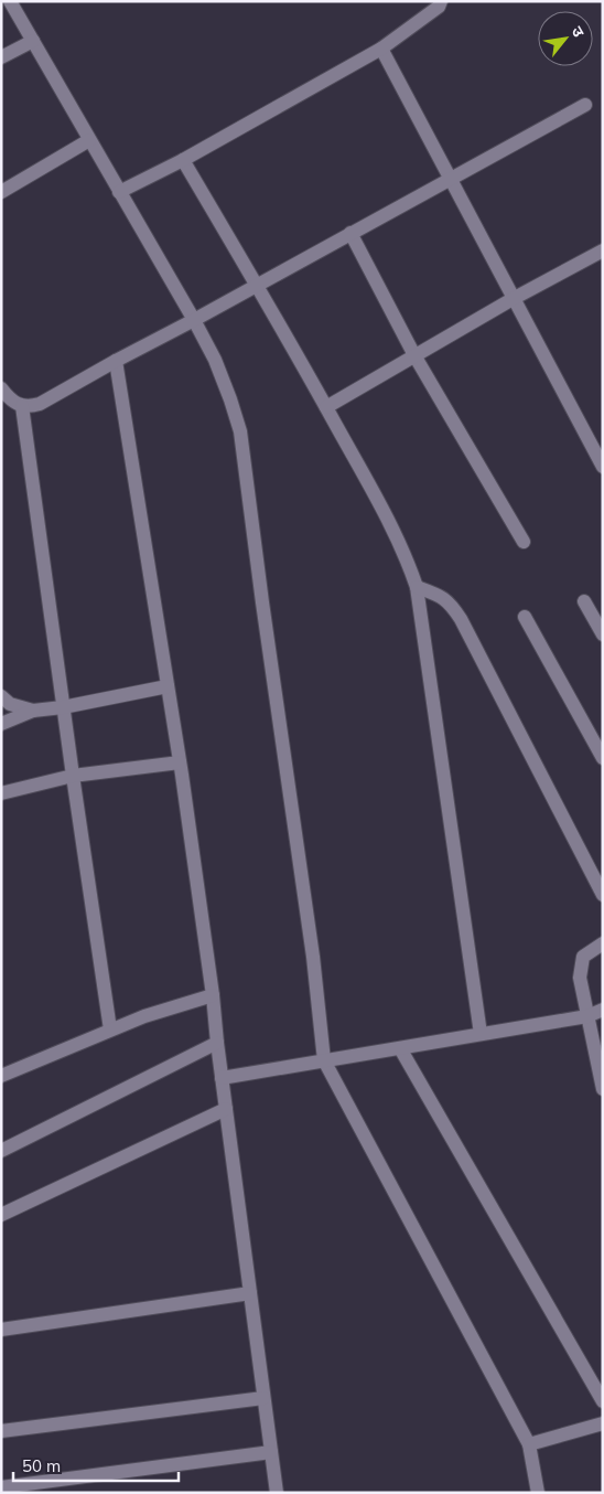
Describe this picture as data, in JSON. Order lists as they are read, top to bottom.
{
  "scale_bar": "50 m",
  "north": "top right"
}
